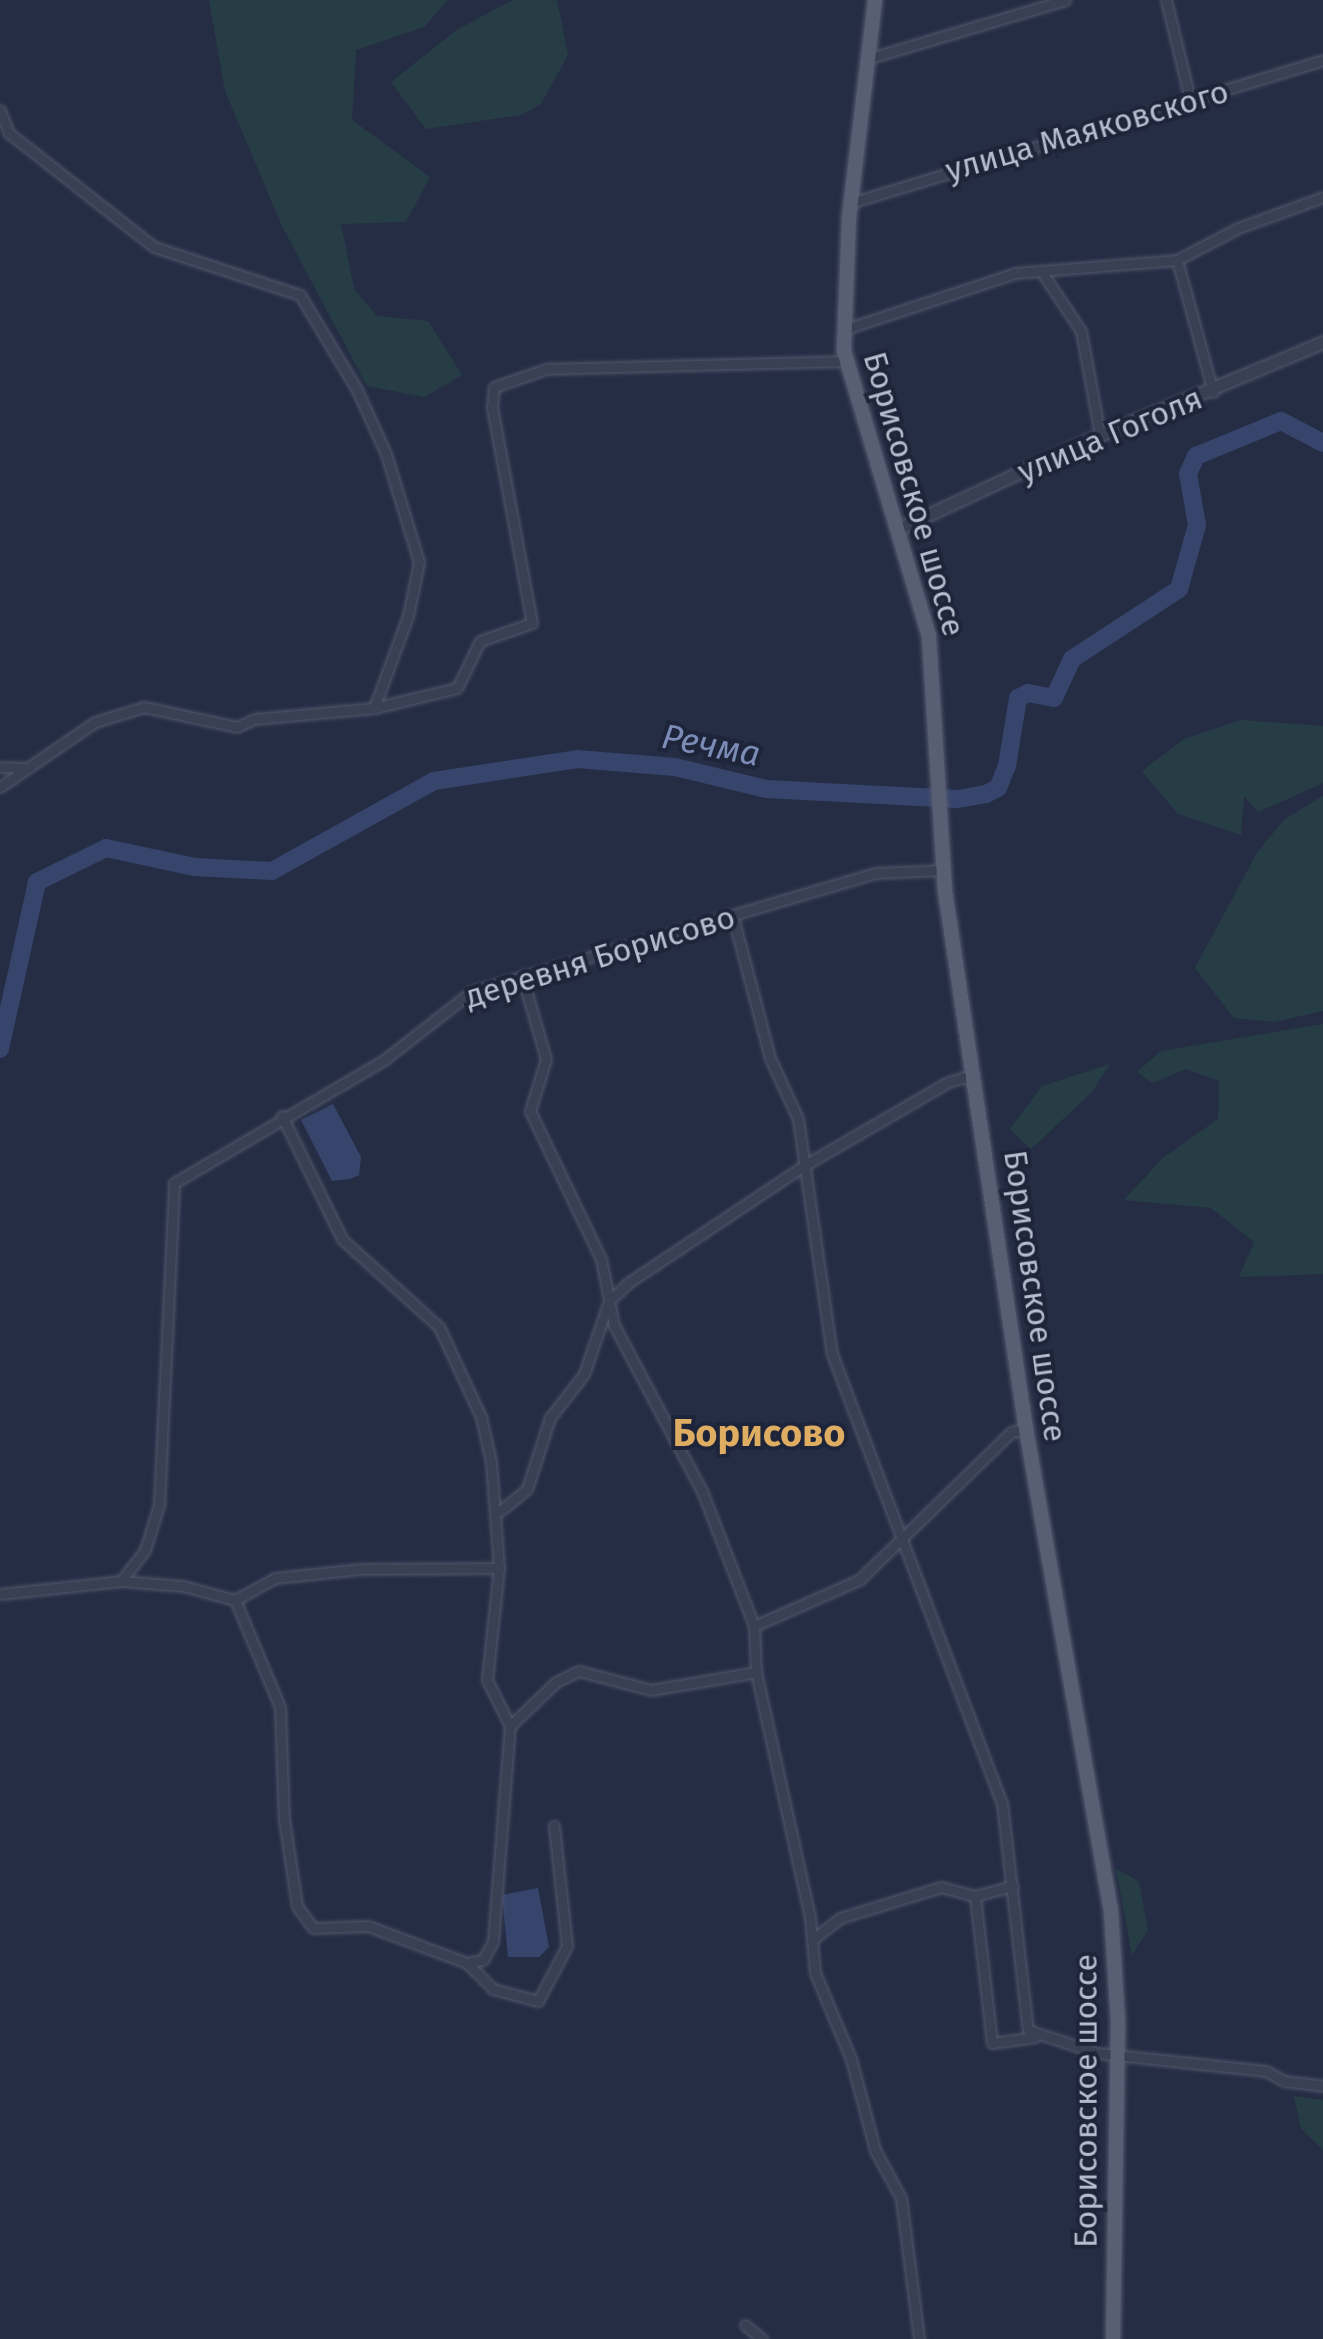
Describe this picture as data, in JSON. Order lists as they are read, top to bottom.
{
  "streets": {
    "main road": ["Борисовское шоссе"],
    "street": ["улица Маяковского", "улица Гоголя", "деревня Борисово"]
  },
  "crossings": [
    ["улица Маяковского", "Борисовское шоссе"],
    ["улица Гоголя", "Борисовское шоссе"],
    ["Борисовское шоссе", "деревня Борисово"]
  ],
  "districts": ["Борисово"],
  "water": ["Речма"]
}
